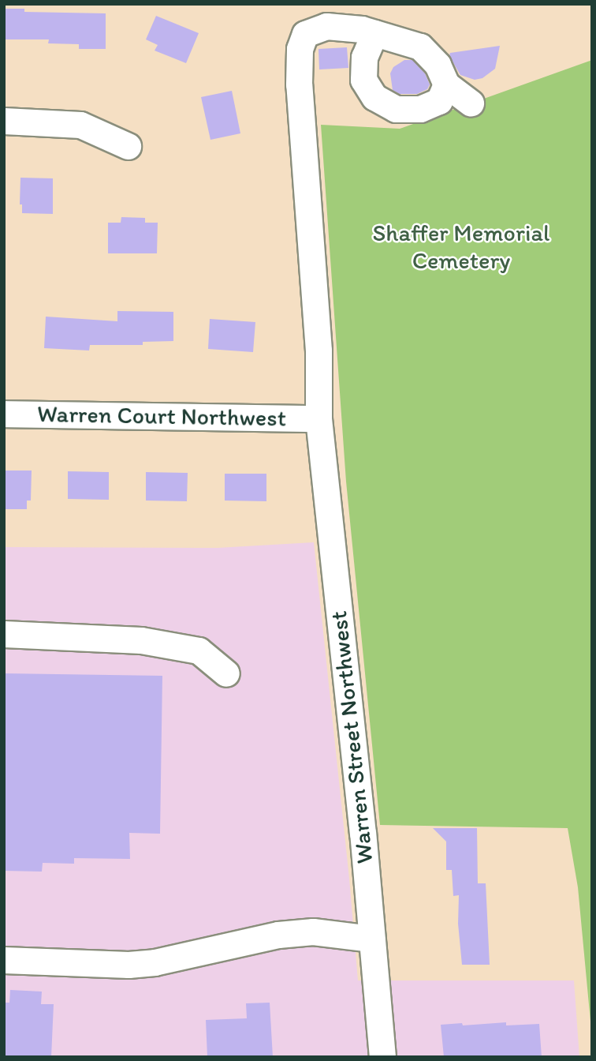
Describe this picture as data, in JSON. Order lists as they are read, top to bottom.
{
  "streets": {
    "street": ["Warren Court Northwest", "Warren Street Northwest"]
  },
  "crossings": [
    ["Warren Court Northwest", "Warren Street Northwest"]
  ],
  "parks": ["Shaffer Memorial Cemetery"]
}
